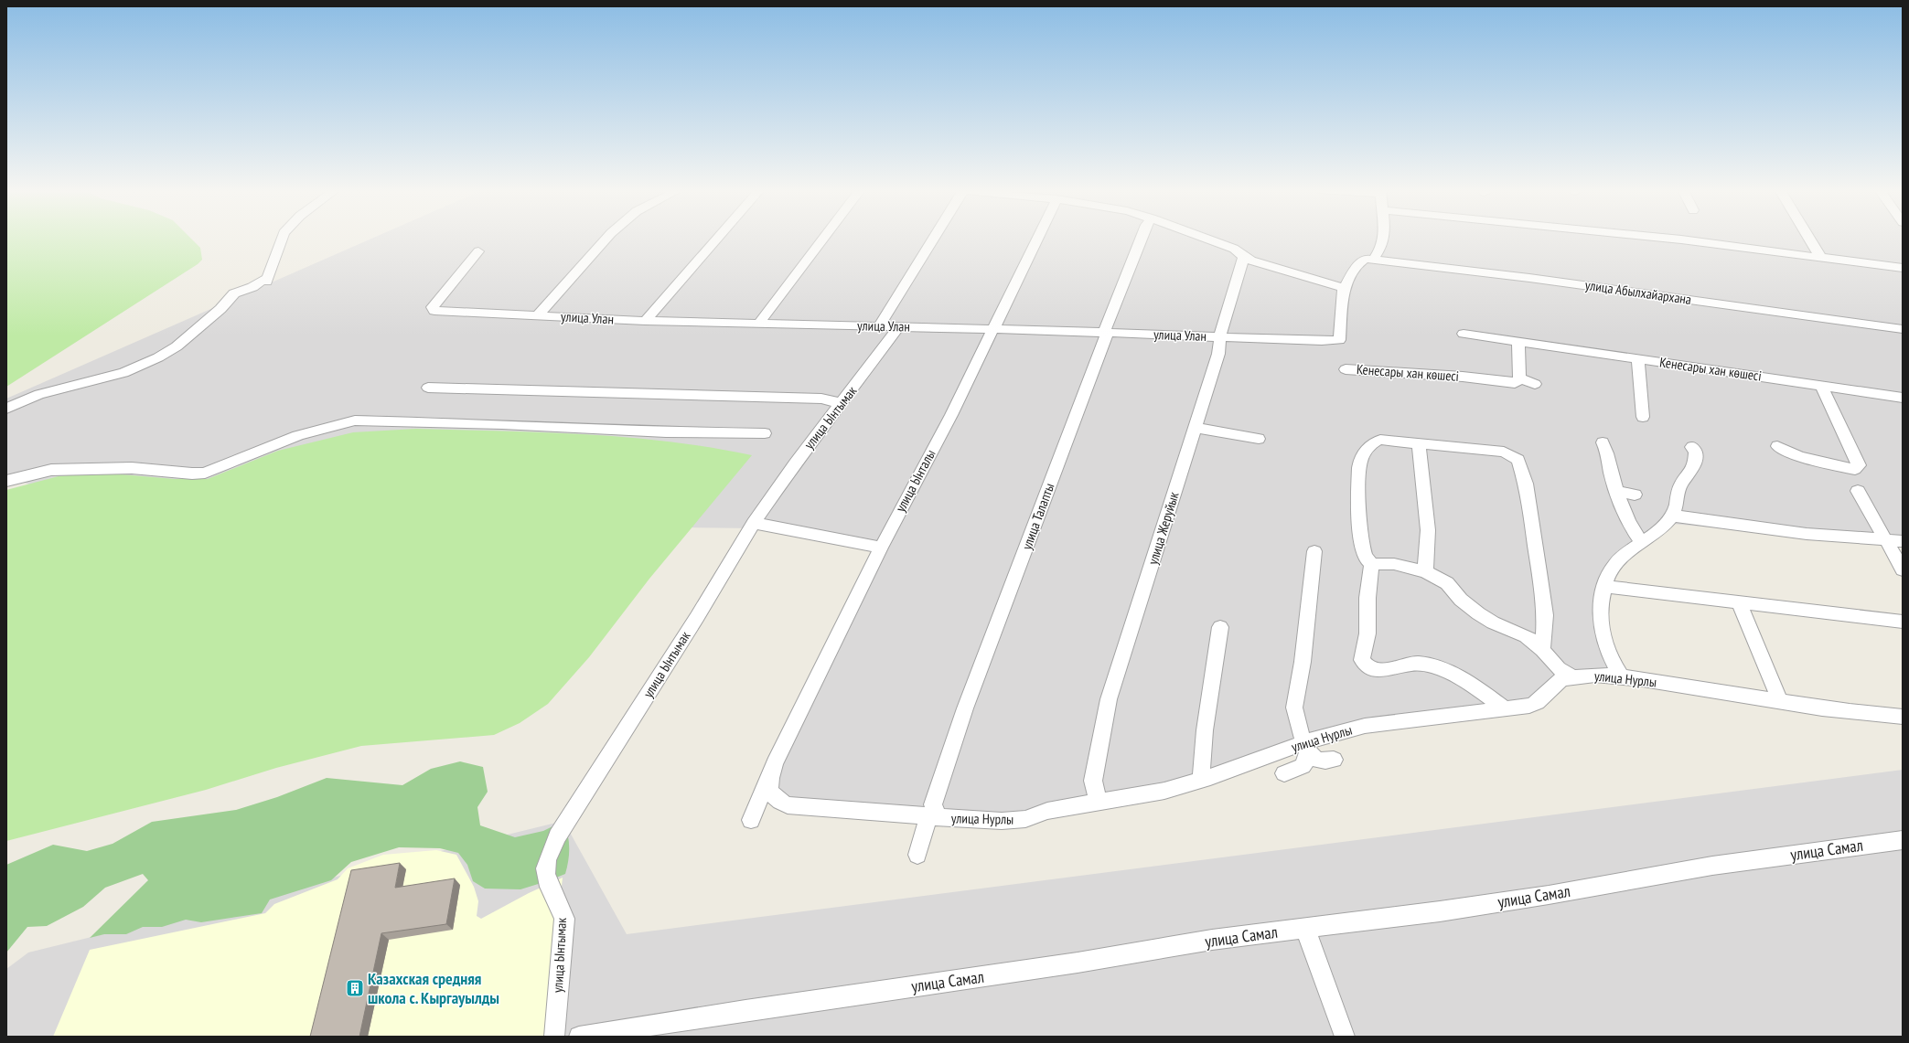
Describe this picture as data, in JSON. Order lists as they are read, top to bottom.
{
  "streets": {
    "street": [
      "улица Абылхайархана",
      "улица Улан",
      "Кенесары хан көшесі",
      "улица Ынтымак",
      "улица Ынталы",
      "улица Талапты",
      "улица Жеруйык",
      "улица Нурлы",
      "улица Самал"
    ]
  },
  "crossings": [
    ["улица Улан", "улица Ынтымак"],
    ["улица Улан", "улица Ынталы"],
    ["улица Улан", "улица Талапты"],
    ["улица Улан", "улица Жеруйык"],
    ["улица Ынталы", "улица Нурлы"],
    ["улица Талапты", "улица Нурлы"],
    ["улица Жеруйык", "улица Нурлы"]
  ],
  "places": {
    "building": ["Казахская средняя школа с. Кыргауылды"]
  }
}
